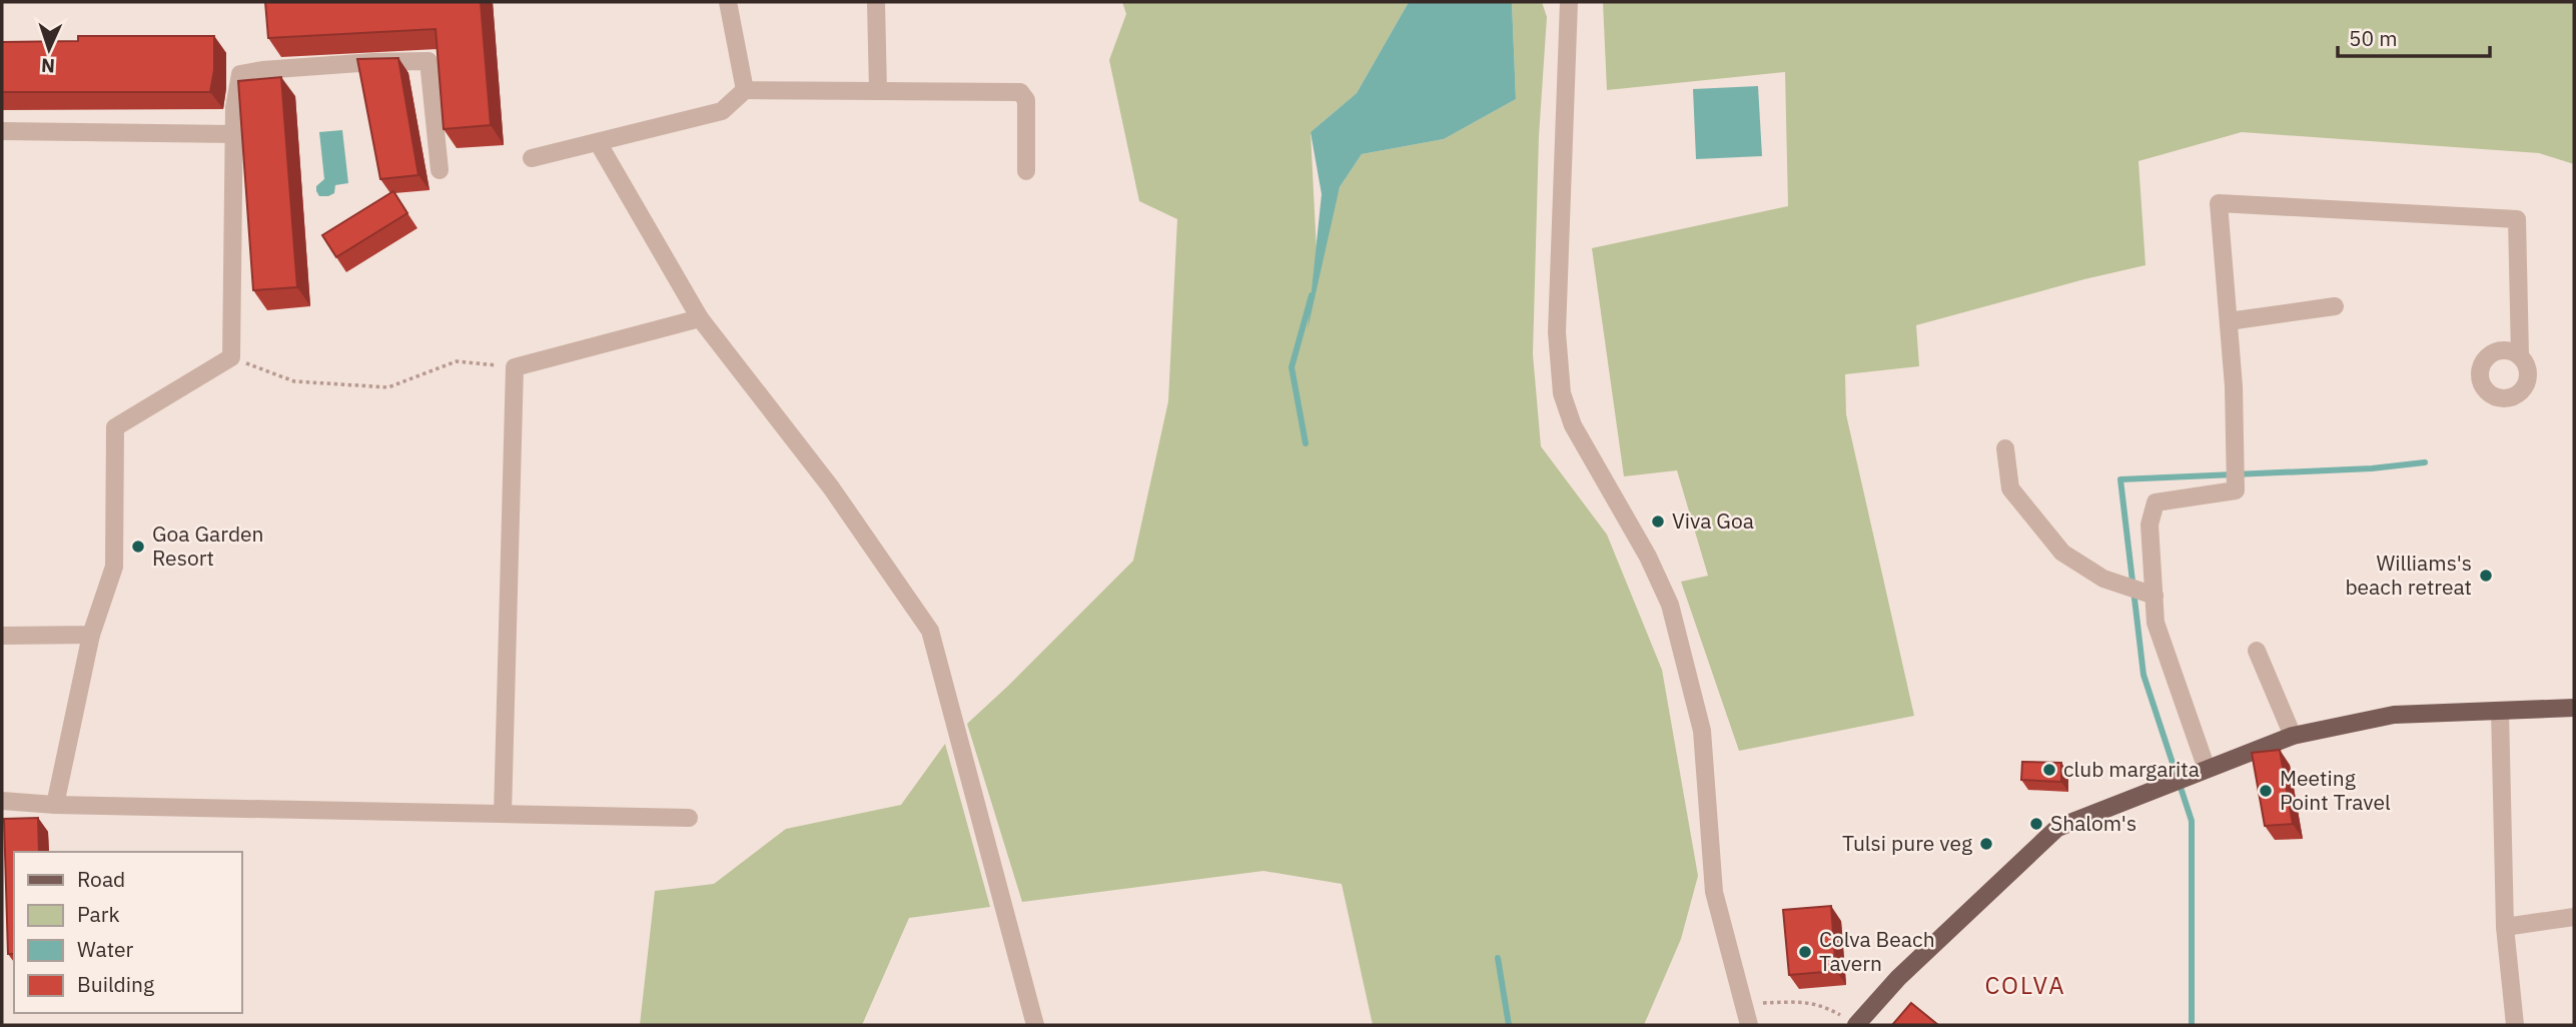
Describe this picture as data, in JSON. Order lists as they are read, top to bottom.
{
  "districts": ["COLVA"],
  "places": [
    "Viva Goa",
    "Goa Garden Resort",
    "Williams's beach retreat",
    "club margarita",
    "Meeting Point Travel",
    "Shalom's",
    "Tulsi pure veg",
    "Colva Beach Tavern"
  ],
  "legend": [
    "Road",
    "Park",
    "Water",
    "Building"
  ],
  "scale_bar": "50 m",
  "north": "bottom"
}
